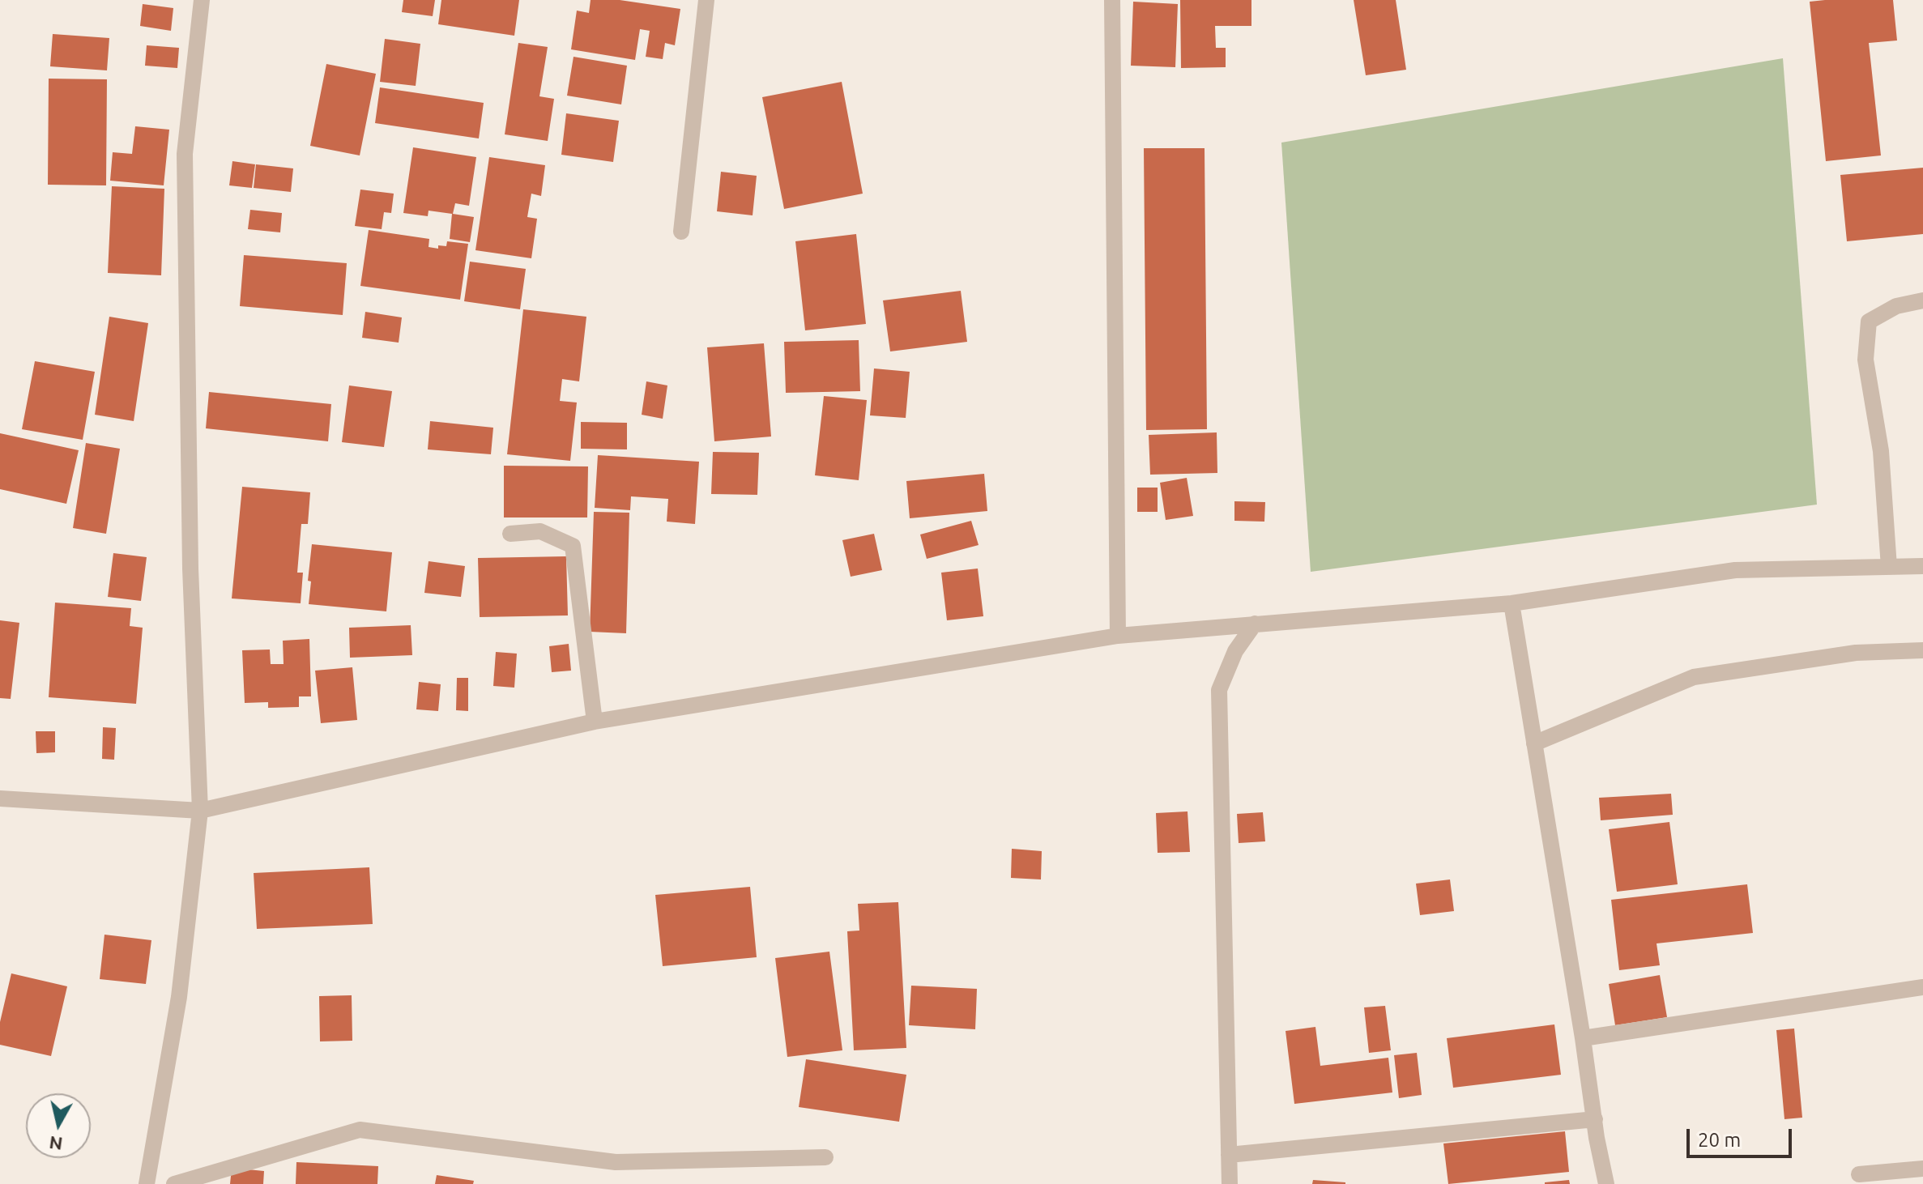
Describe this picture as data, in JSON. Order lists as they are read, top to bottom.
{
  "scale_bar": "20 m",
  "north": "bottom"
}
